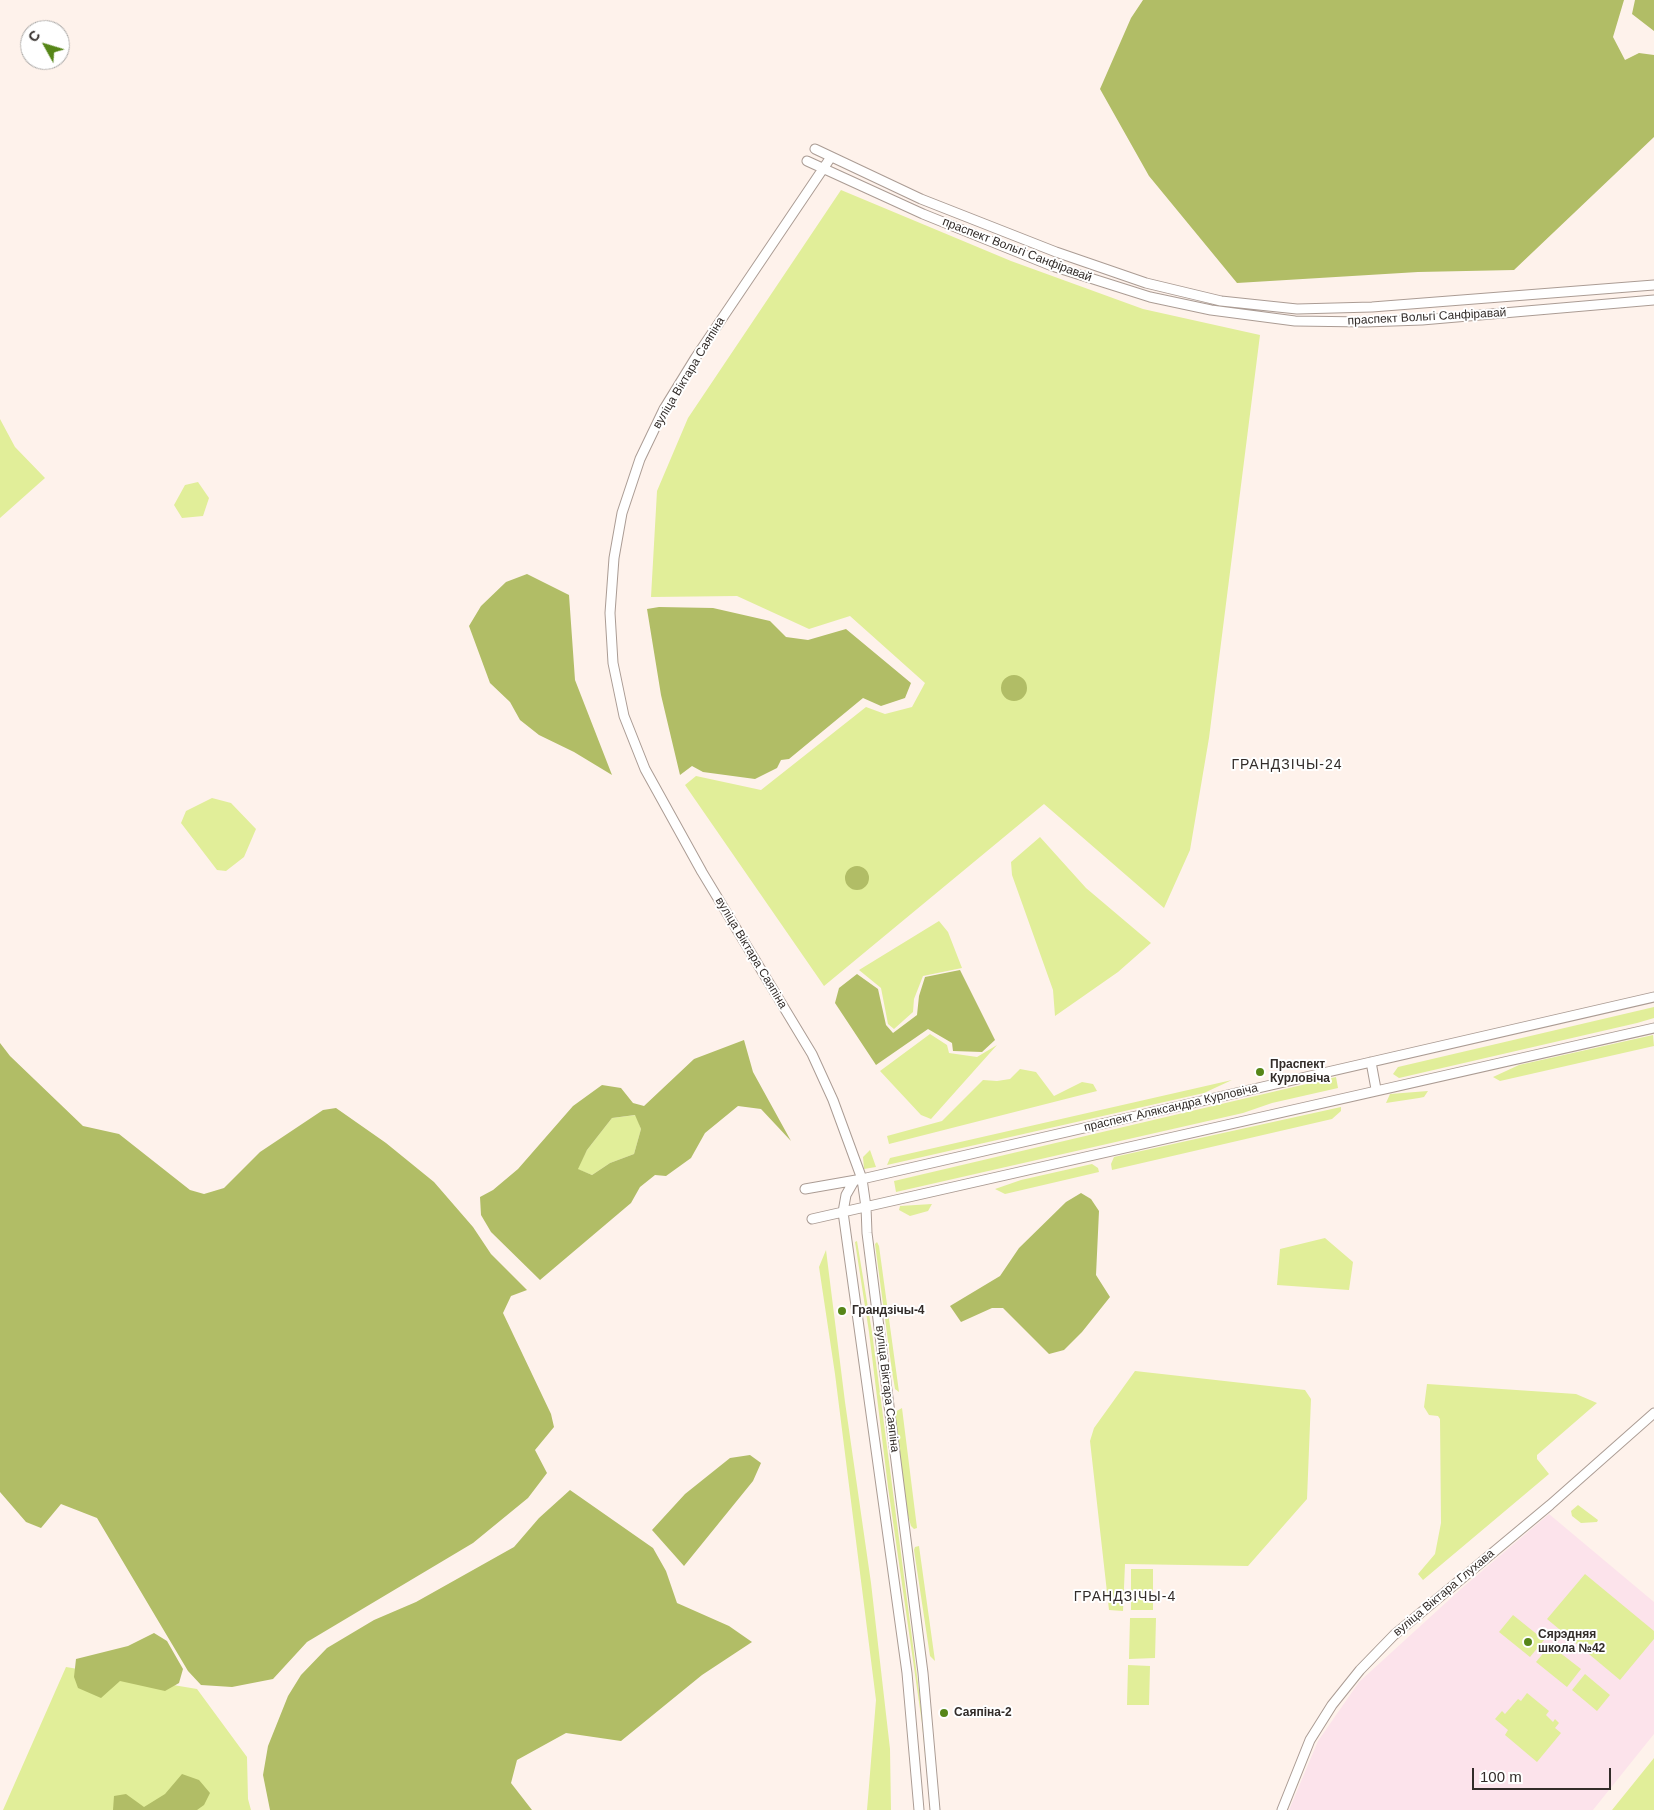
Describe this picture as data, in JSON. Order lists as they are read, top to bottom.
{
  "streets": {
    "street": [
      "праспект Вольгі Санфіравай",
      "вуліца Віктара Саяпіна",
      "праспект Аляксандра Курловіча",
      "вуліца Віктара Глухава"
    ]
  },
  "crossings": [
    ["праспект Вольгі Санфіравай", "вуліца Віктара Саяпіна"],
    ["вуліца Віктара Саяпіна", "праспект Аляксандра Курловіча"]
  ],
  "districts": ["ГРАНДЗІЧЫ-24", "ГРАНДЗІЧЫ-4"],
  "places": [
    "Праспект Курловіча",
    "Грандзічы-4",
    "Сярэдняя школа №42",
    "Саяпіна-2"
  ],
  "scale_bar": "100 m",
  "north": "top left"
}
